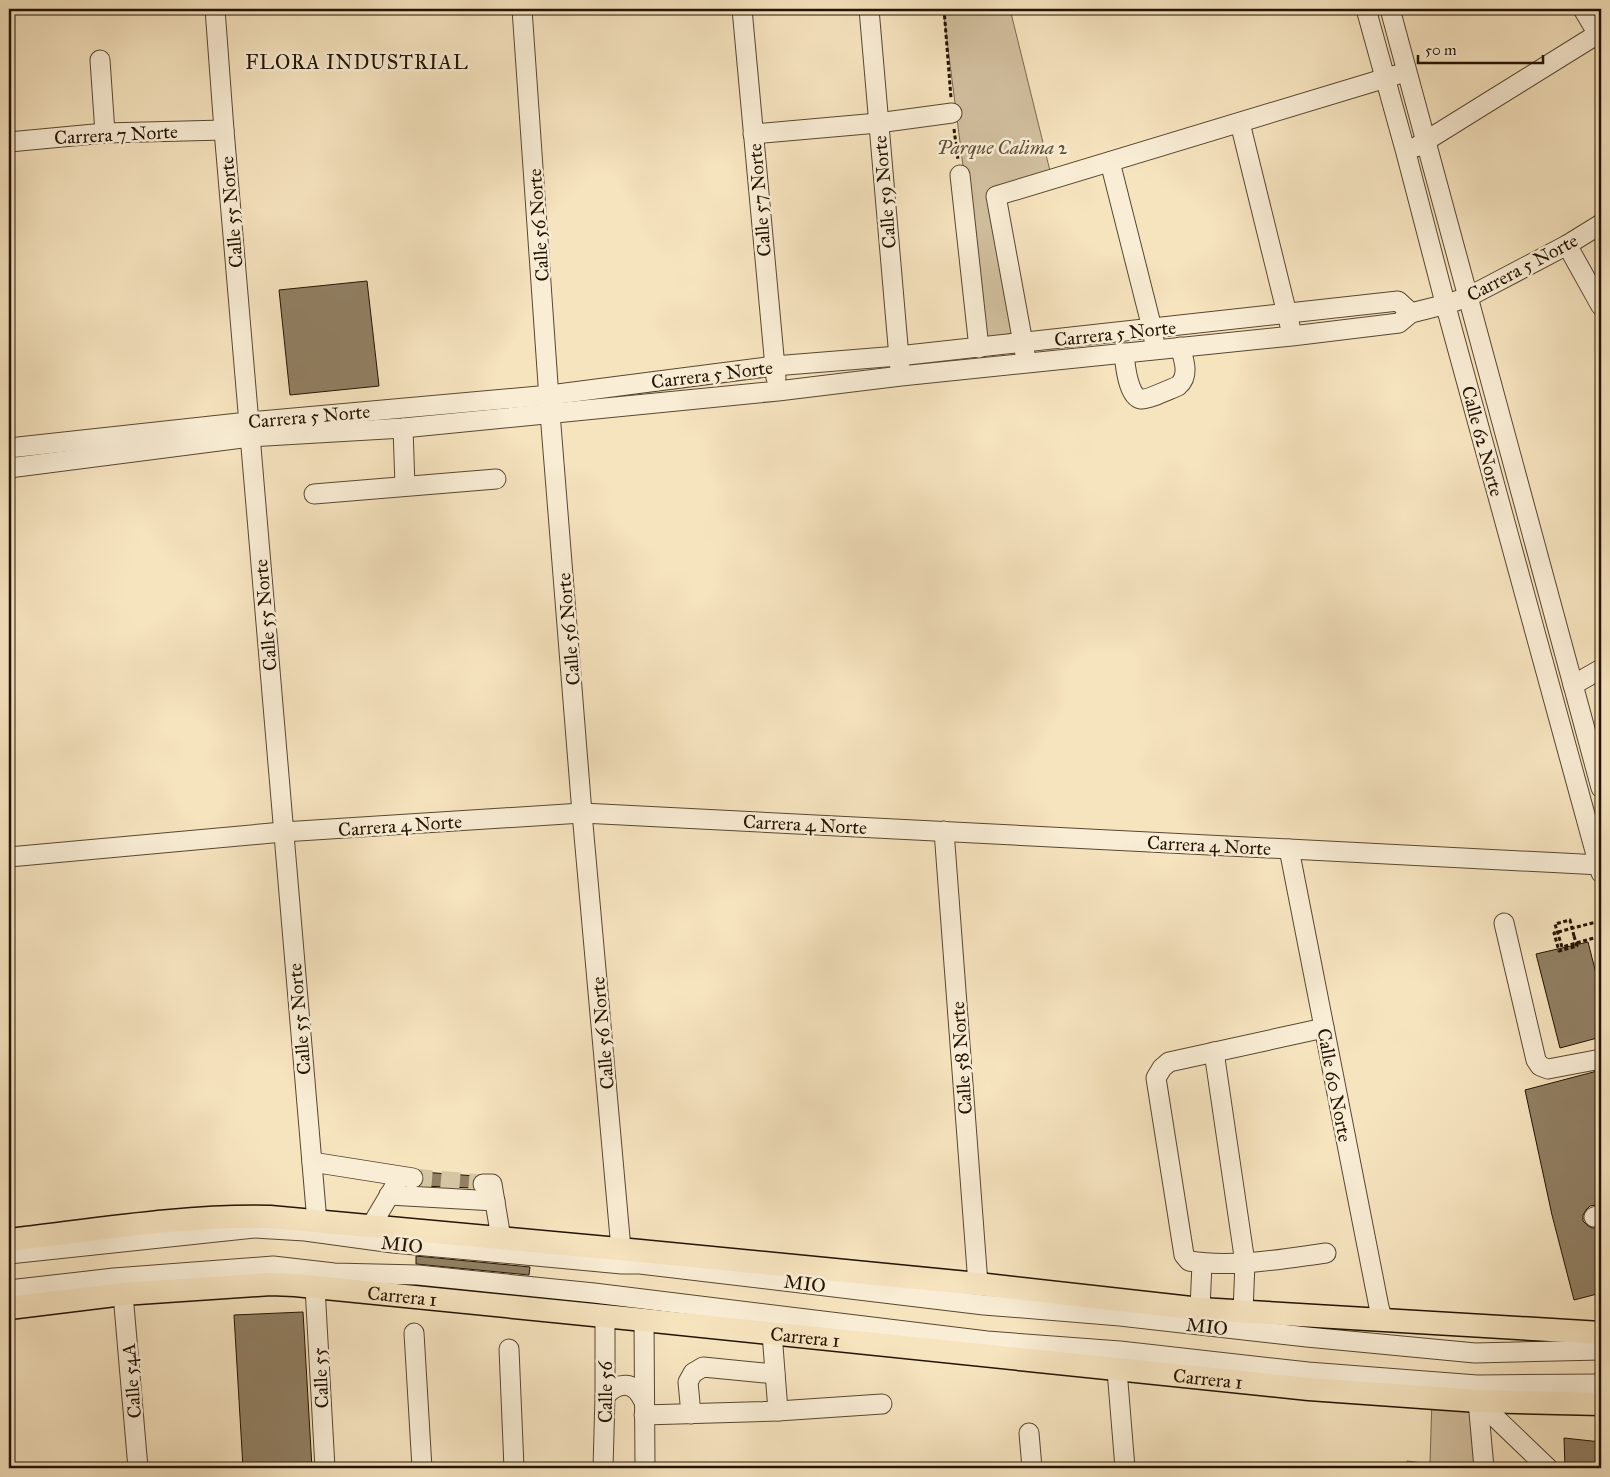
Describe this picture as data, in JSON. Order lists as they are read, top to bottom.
{
  "streets": {
    "main road": ["Carrera 1"],
    "street": [
      "Carrera 7 Norte",
      "Calle 59 Norte",
      "Calle 57 Norte",
      "Calle 55 Norte",
      "Calle 56 Norte",
      "Carrera 5 Norte",
      "Calle 62 Norte",
      "Carrera 4 Norte",
      "Calle 58 Norte",
      "Calle 60 Norte",
      "MIO",
      "Calle 55",
      "Calle 54A",
      "Calle 56"
    ]
  },
  "crossings": [
    ["Carrera 7 Norte", "Calle 55 Norte"],
    ["Calle 59 Norte", "Carrera 5 Norte"],
    ["Calle 57 Norte", "Carrera 5 Norte"],
    ["Calle 55 Norte", "Carrera 5 Norte"],
    ["Calle 55 Norte", "Carrera 4 Norte"],
    ["Calle 56 Norte", "Carrera 5 Norte"],
    ["Calle 56 Norte", "Carrera 4 Norte"],
    ["Carrera 5 Norte", "Calle 62 Norte"],
    ["Calle 62 Norte", "Carrera 4 Norte"],
    ["Carrera 4 Norte", "Calle 58 Norte"],
    ["Carrera 4 Norte", "Calle 60 Norte"],
    ["Carrera 1", "Calle 55"],
    ["Carrera 1", "Calle 54A"],
    ["Carrera 1", "Calle 56"]
  ],
  "districts": ["FLORA INDUSTRIAL"],
  "parks": ["Parque Calima 2"],
  "scale_bar": "50 m"
}
